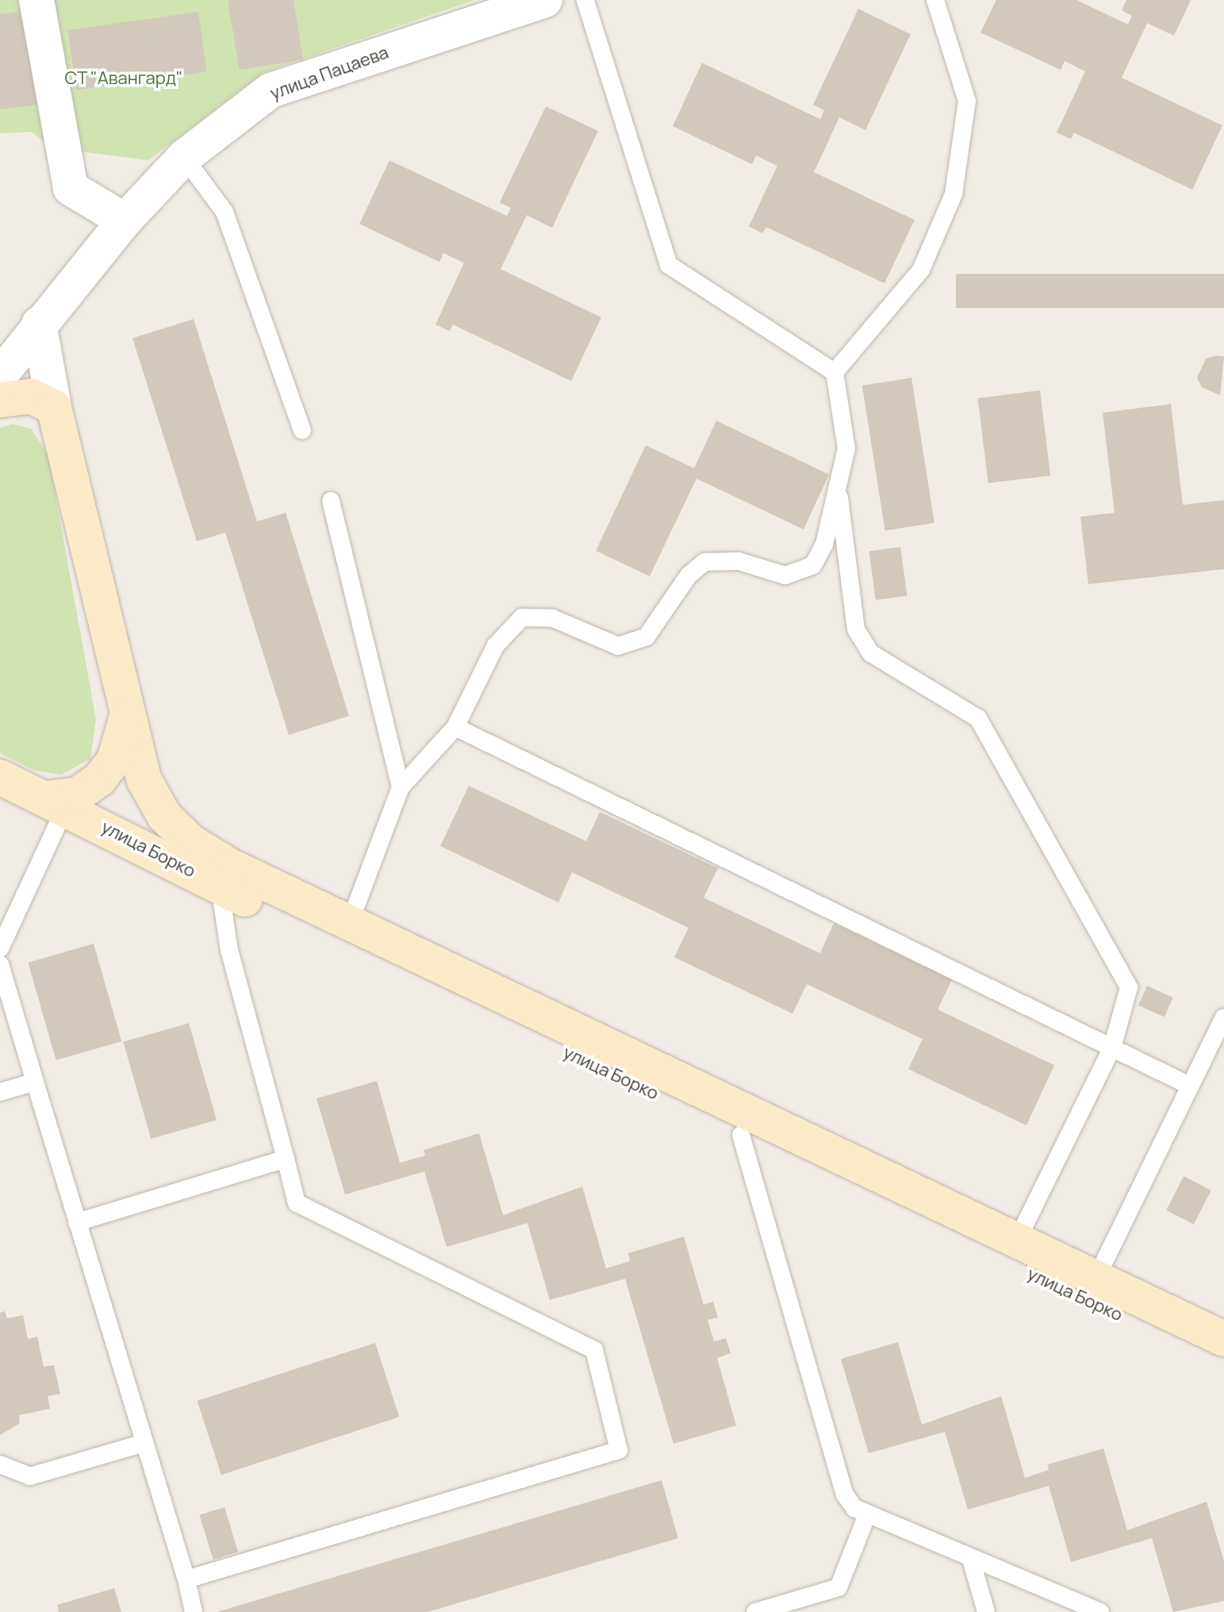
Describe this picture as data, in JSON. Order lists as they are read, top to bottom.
{
  "streets": {
    "main road": ["улица Борко"],
    "street": ["улица Пацаева"]
  },
  "parks": ["СТ \"Авангард\""]
}
